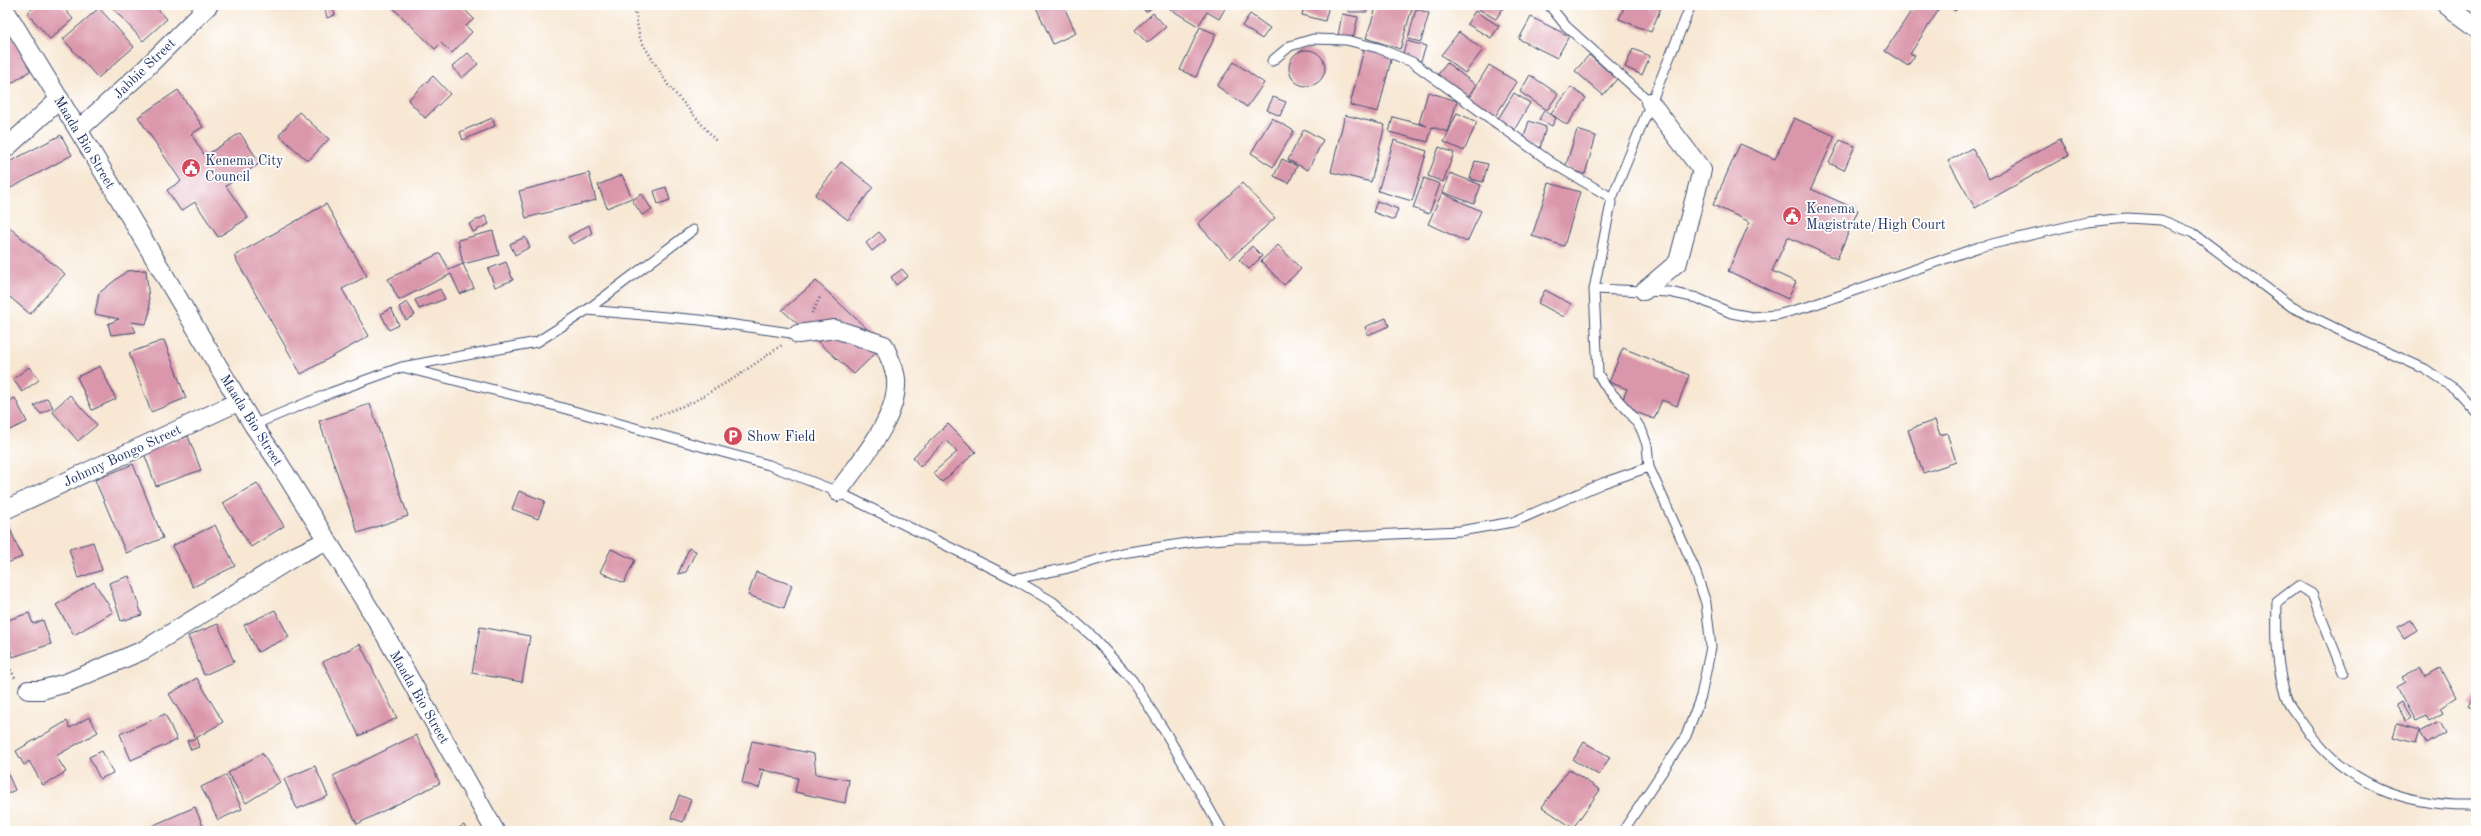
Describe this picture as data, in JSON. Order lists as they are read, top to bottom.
{
  "streets": {
    "street": ["Jabbie Street", "Maada Bio Street", "Johnny Bongo Street"]
  },
  "crossings": [
    ["Jabbie Street", "Maada Bio Street"],
    ["Maada Bio Street", "Johnny Bongo Street"]
  ],
  "places": {
    "public building": ["Kenema City Council", "Kenema Magistrate/High Court"],
    "parking": ["Show Field"]
  }
}
